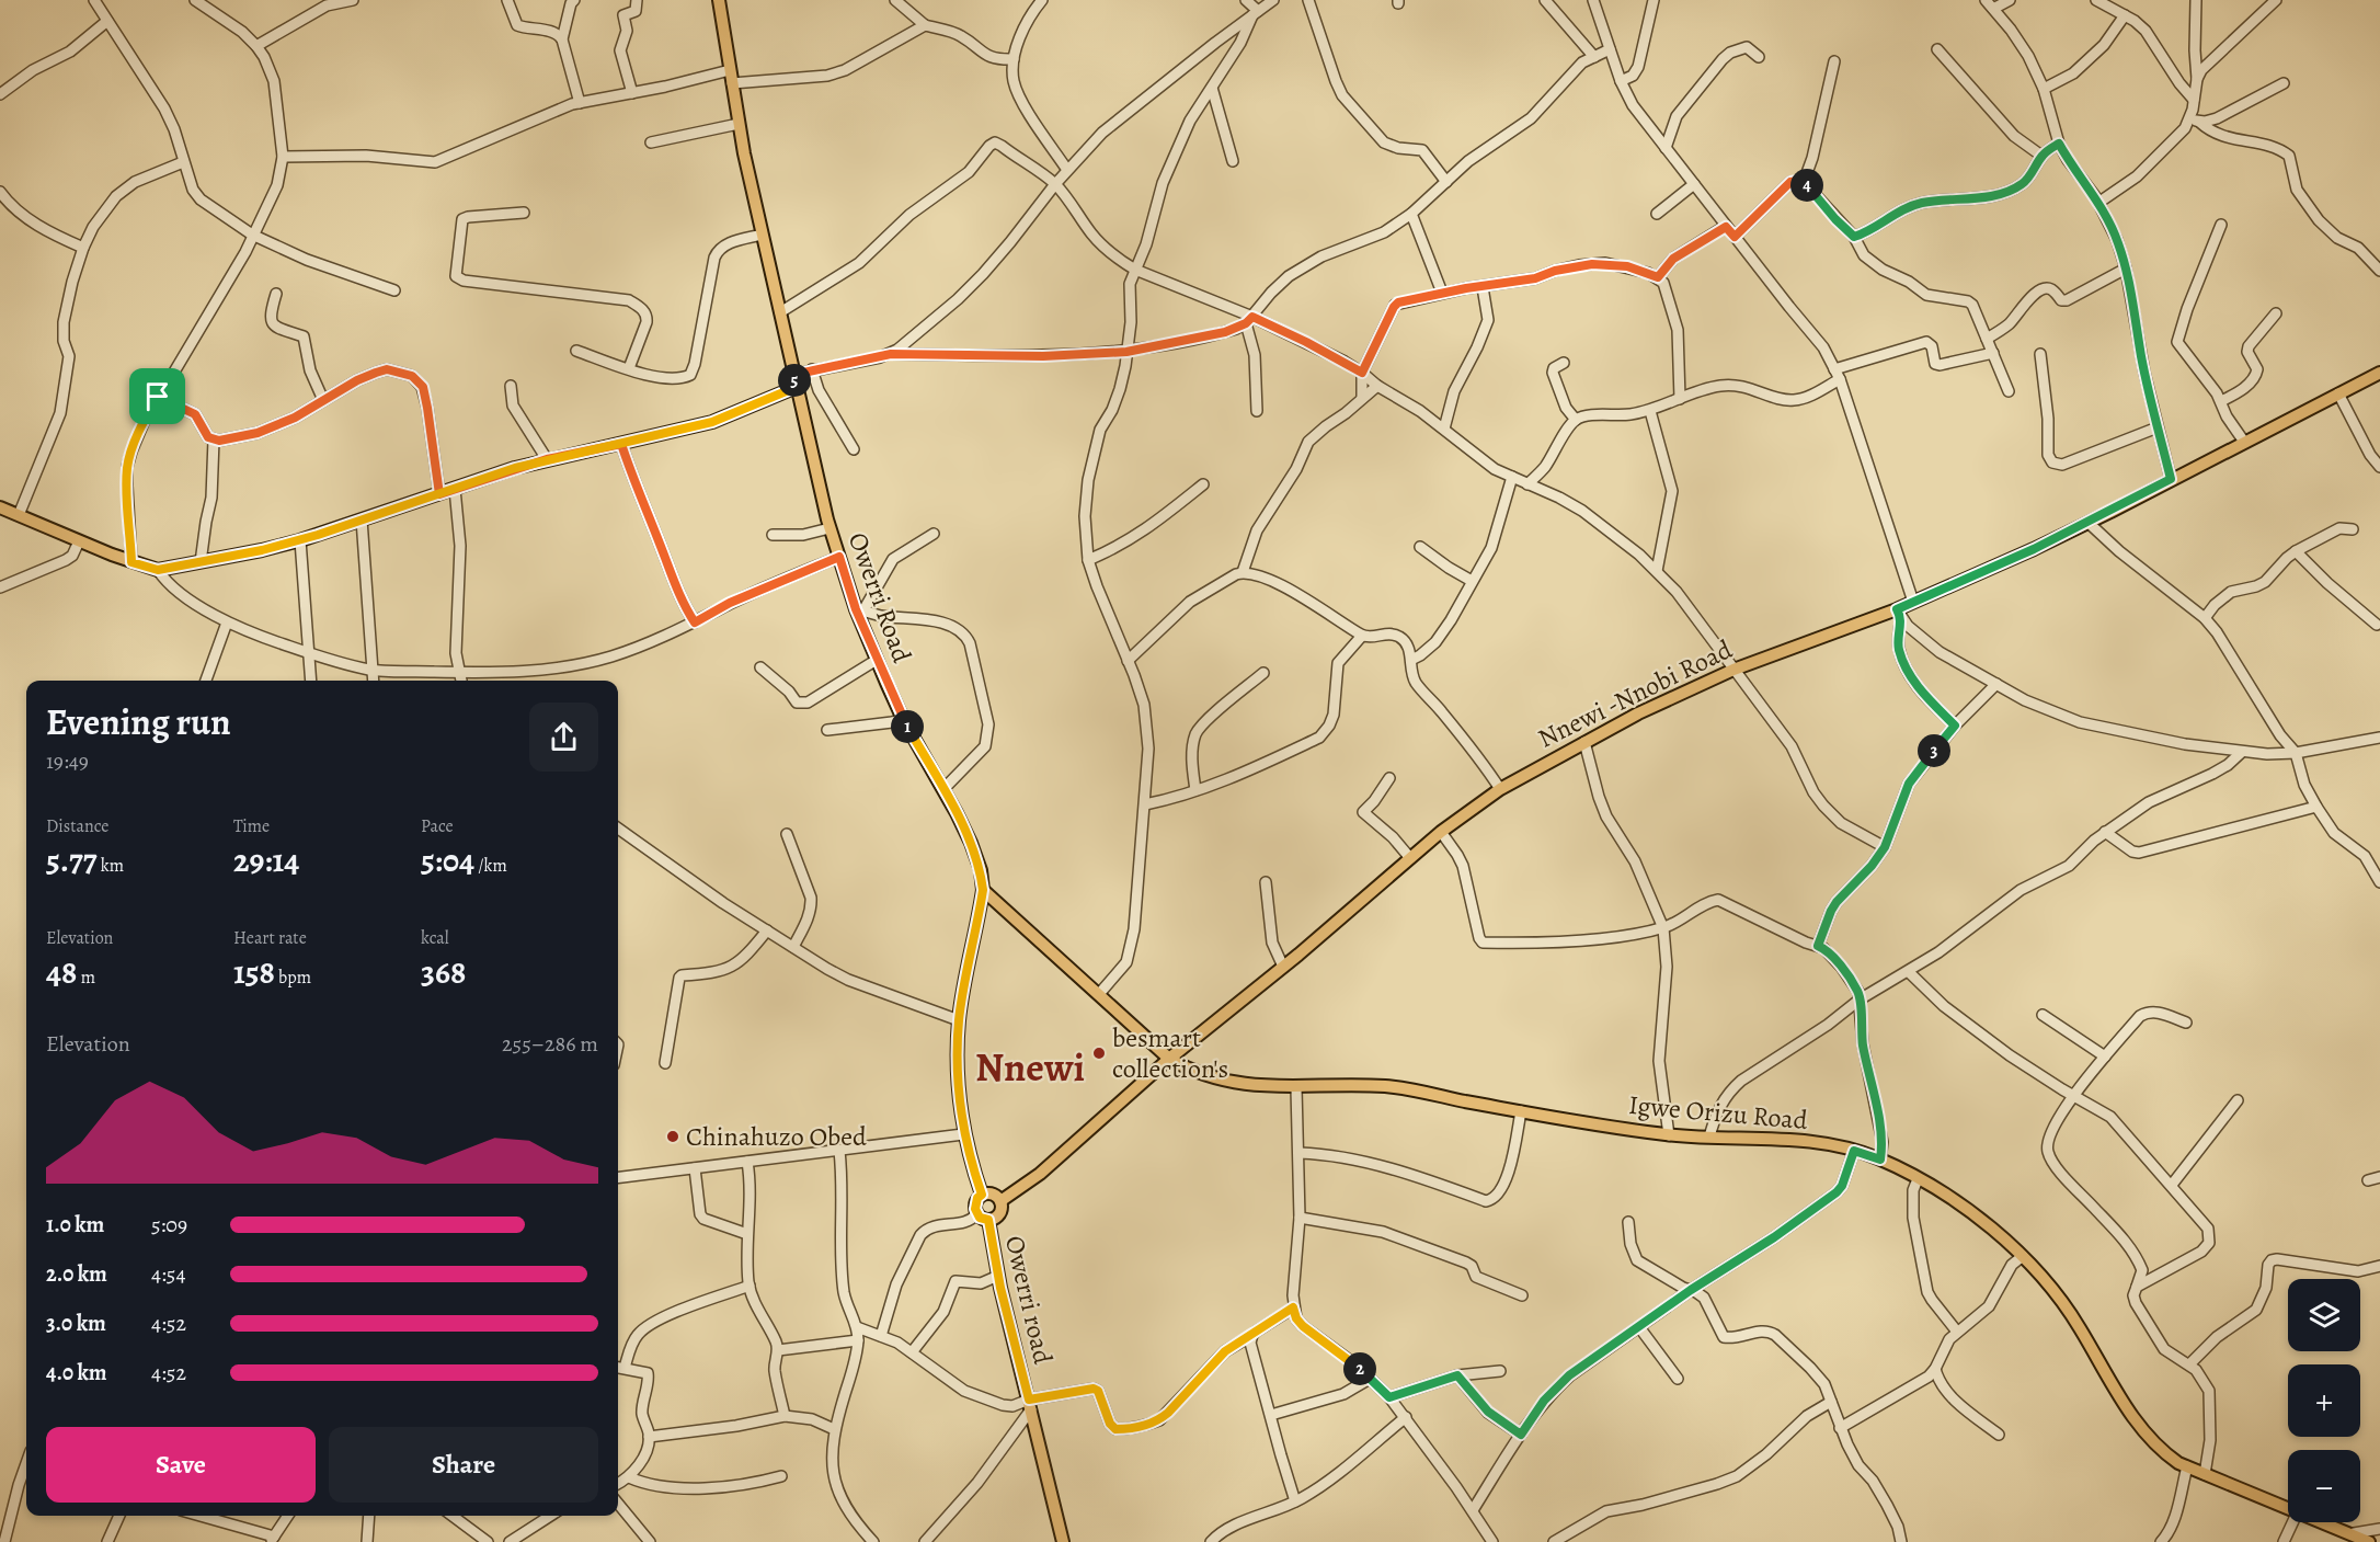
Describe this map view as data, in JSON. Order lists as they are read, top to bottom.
{
  "streets": {
    "main road": [
      "Owerri Road",
      "Nnewi -Nnobi Road",
      "Igwe Orizu Road",
      "Owerri road"
    ]
  },
  "crossings": [
    ["Owerri Road", "Nnewi -Nnobi Road"],
    ["Owerri Road", "Igwe Orizu Road"],
    ["Owerri Road", "Owerri road"],
    ["Nnewi -Nnobi Road", "Igwe Orizu Road"],
    ["Nnewi -Nnobi Road", "Owerri road"]
  ],
  "districts": ["Nnewi"],
  "places": ["besmart collection's", "Chinahuzo Obed"],
  "page": {
    "pins": [
      "4",
      "5",
      "1",
      "3",
      "2"
    ],
    "heading": ["Evening run", "19:49"],
    "stats": [
      ["Distance", "5.77 km"],
      ["Time", "29:14"],
      ["Pace", "5:04 /km"],
      ["Elevation", "48 m"],
      ["Heart rate", "158 bpm"],
      ["kcal", "368"]
    ],
    "chart": ["Elevation", "255–286 m"],
    "list": [
      {
        "name": "1.0 km",
        "note": "5:09"
      },
      {
        "name": "2.0 km",
        "note": "4:54"
      },
      {
        "name": "3.0 km",
        "note": "4:52"
      },
      {
        "name": "4.0 km",
        "note": "4:52"
      }
    ],
    "map_buttons": ["+", "−"],
    "buttons": ["Save", "Share"]
  }
}
